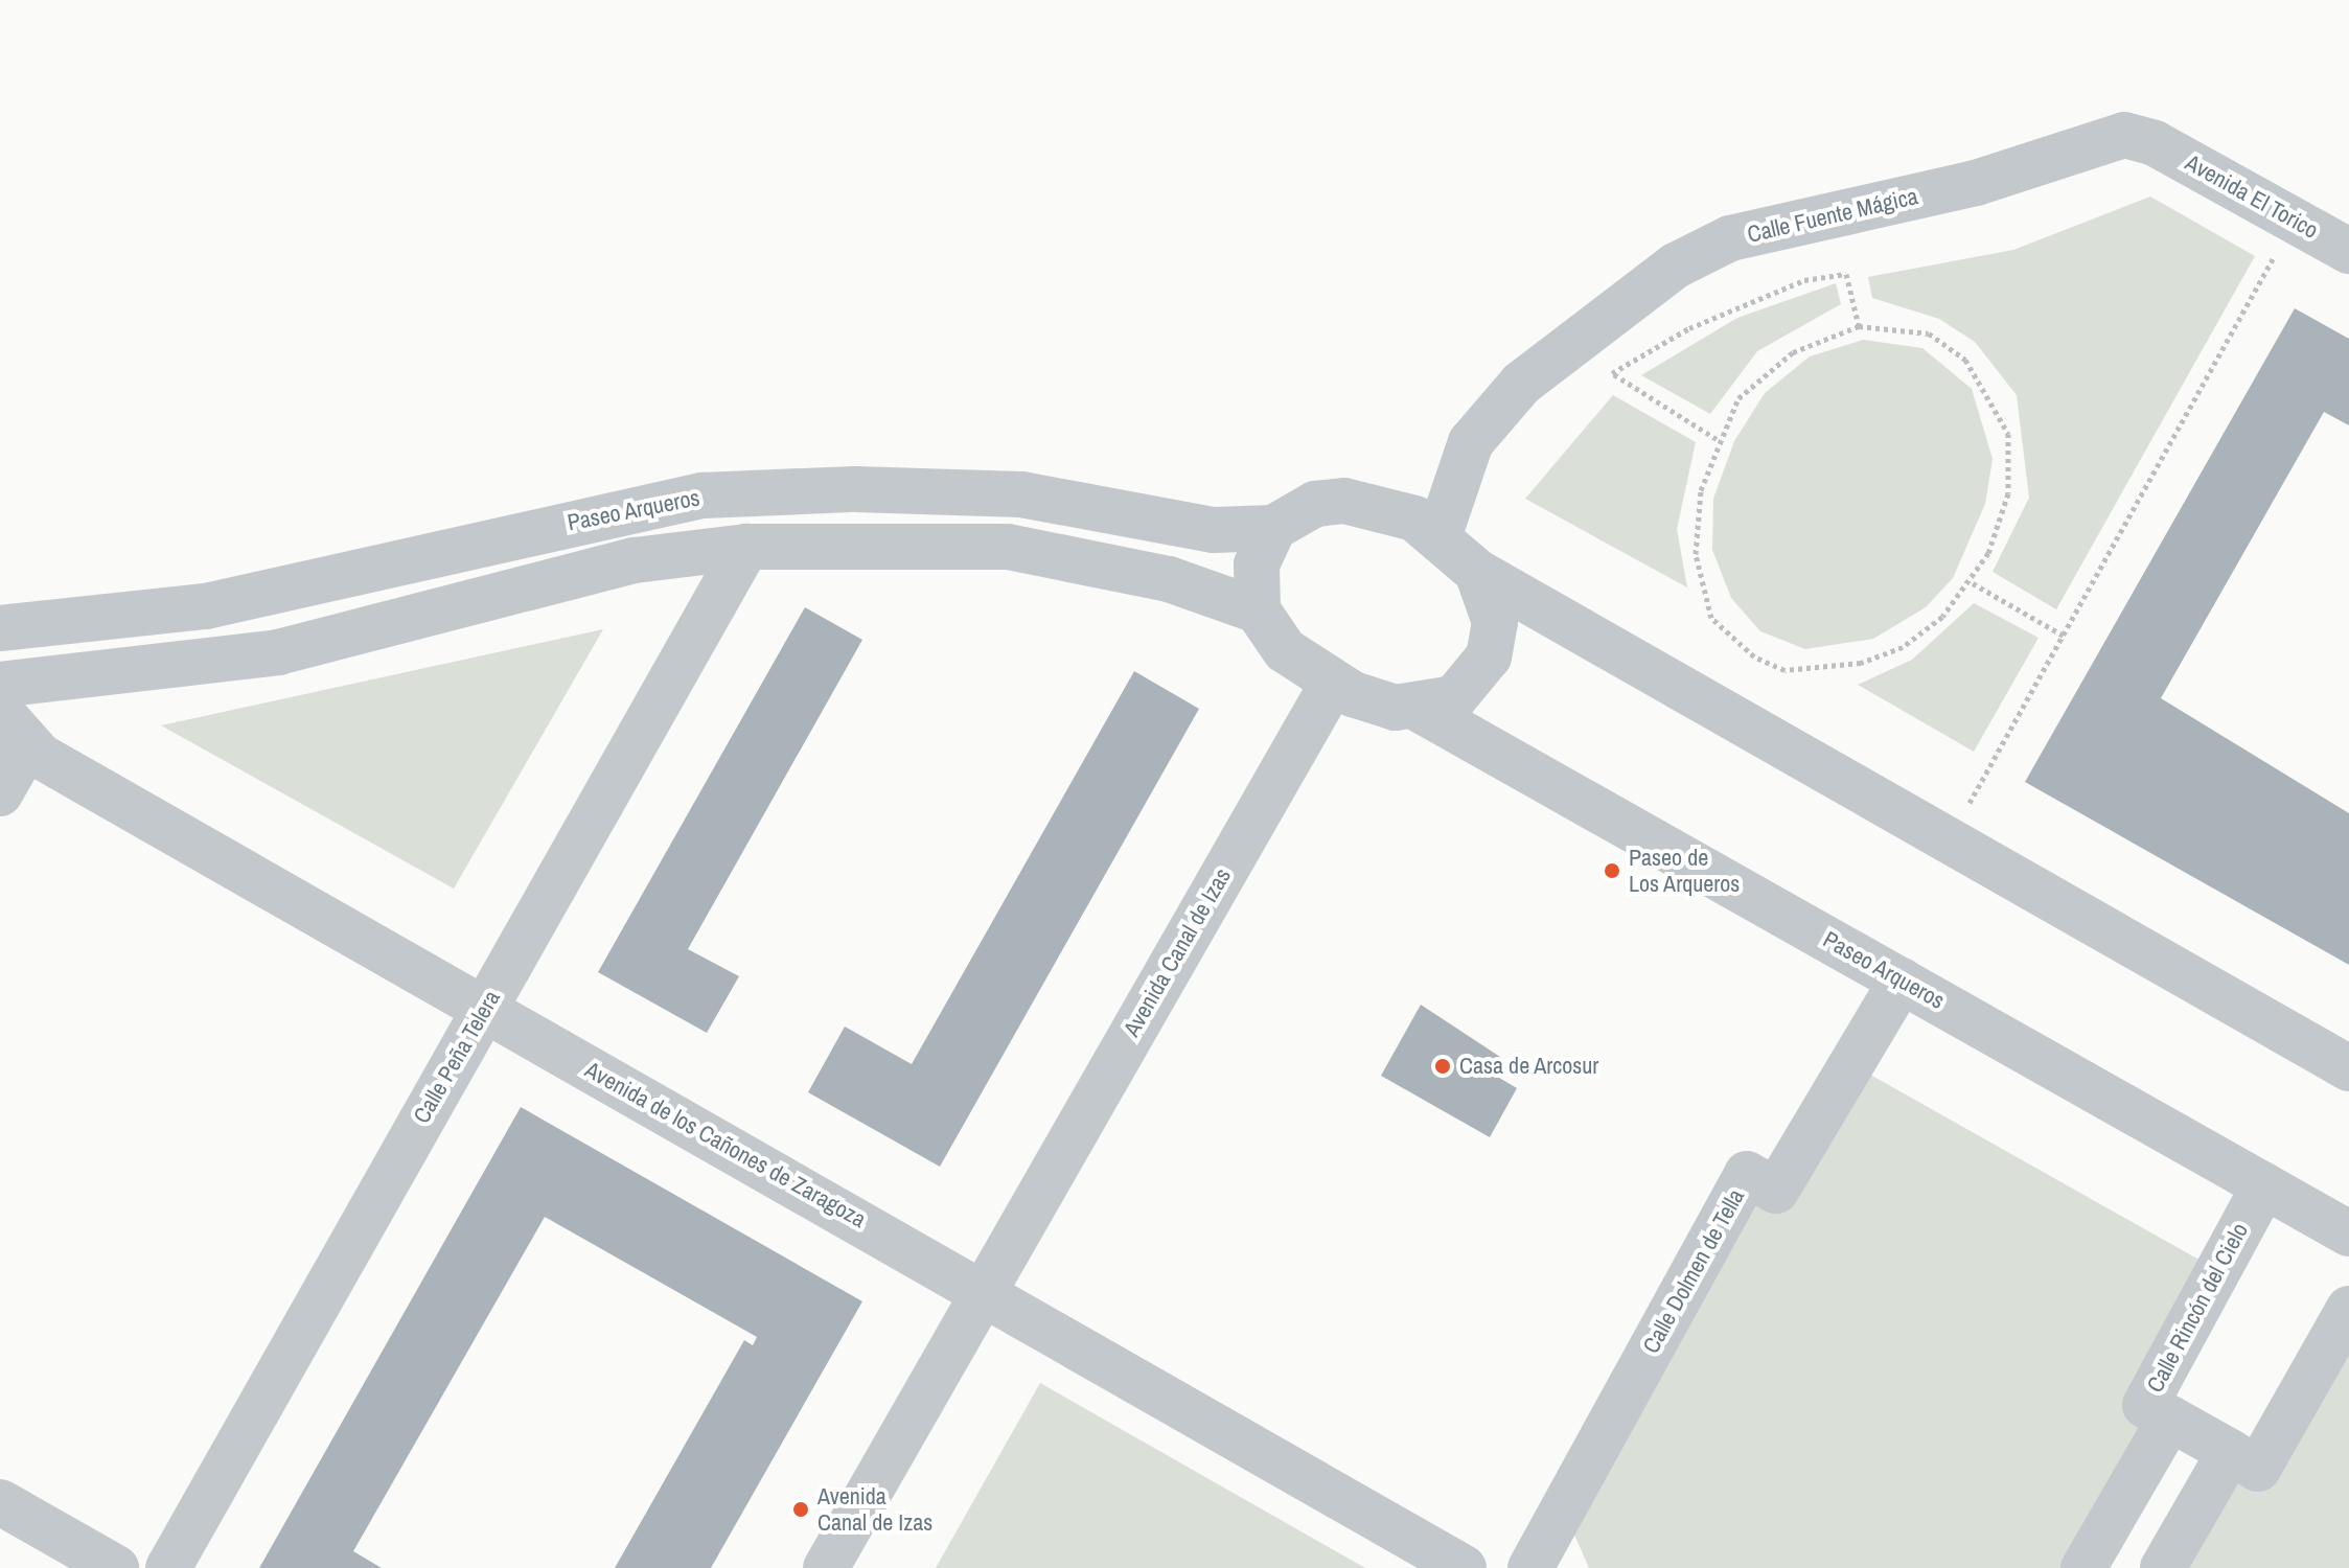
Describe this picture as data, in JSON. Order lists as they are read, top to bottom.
{
  "streets": {
    "street": [
      "Avenida El Torico",
      "Calle Fuente Mágica",
      "Paseo Arqueros",
      "Avenida Canal de Izas",
      "Calle Peña Telera",
      "Avenida de los Cañones de Zaragoza",
      "Calle Dolmen de Tella",
      "Calle Rincón del Cielo"
    ]
  },
  "crossings": [
    ["Avenida El Torico", "Calle Fuente Mágica"],
    ["Calle Fuente Mágica", "Paseo Arqueros"],
    ["Calle Fuente Mágica", "Avenida Canal de Izas"],
    ["Paseo Arqueros", "Avenida Canal de Izas"],
    ["Paseo Arqueros", "Calle Dolmen de Tella"],
    ["Paseo Arqueros", "Calle Rincón del Cielo"],
    ["Avenida Canal de Izas", "Avenida de los Cañones de Zaragoza"],
    ["Calle Peña Telera", "Avenida de los Cañones de Zaragoza"]
  ],
  "places": ["Paseo de Los Arqueros", "Casa de Arcosur", "Avenida Canal de Izas"]
}
